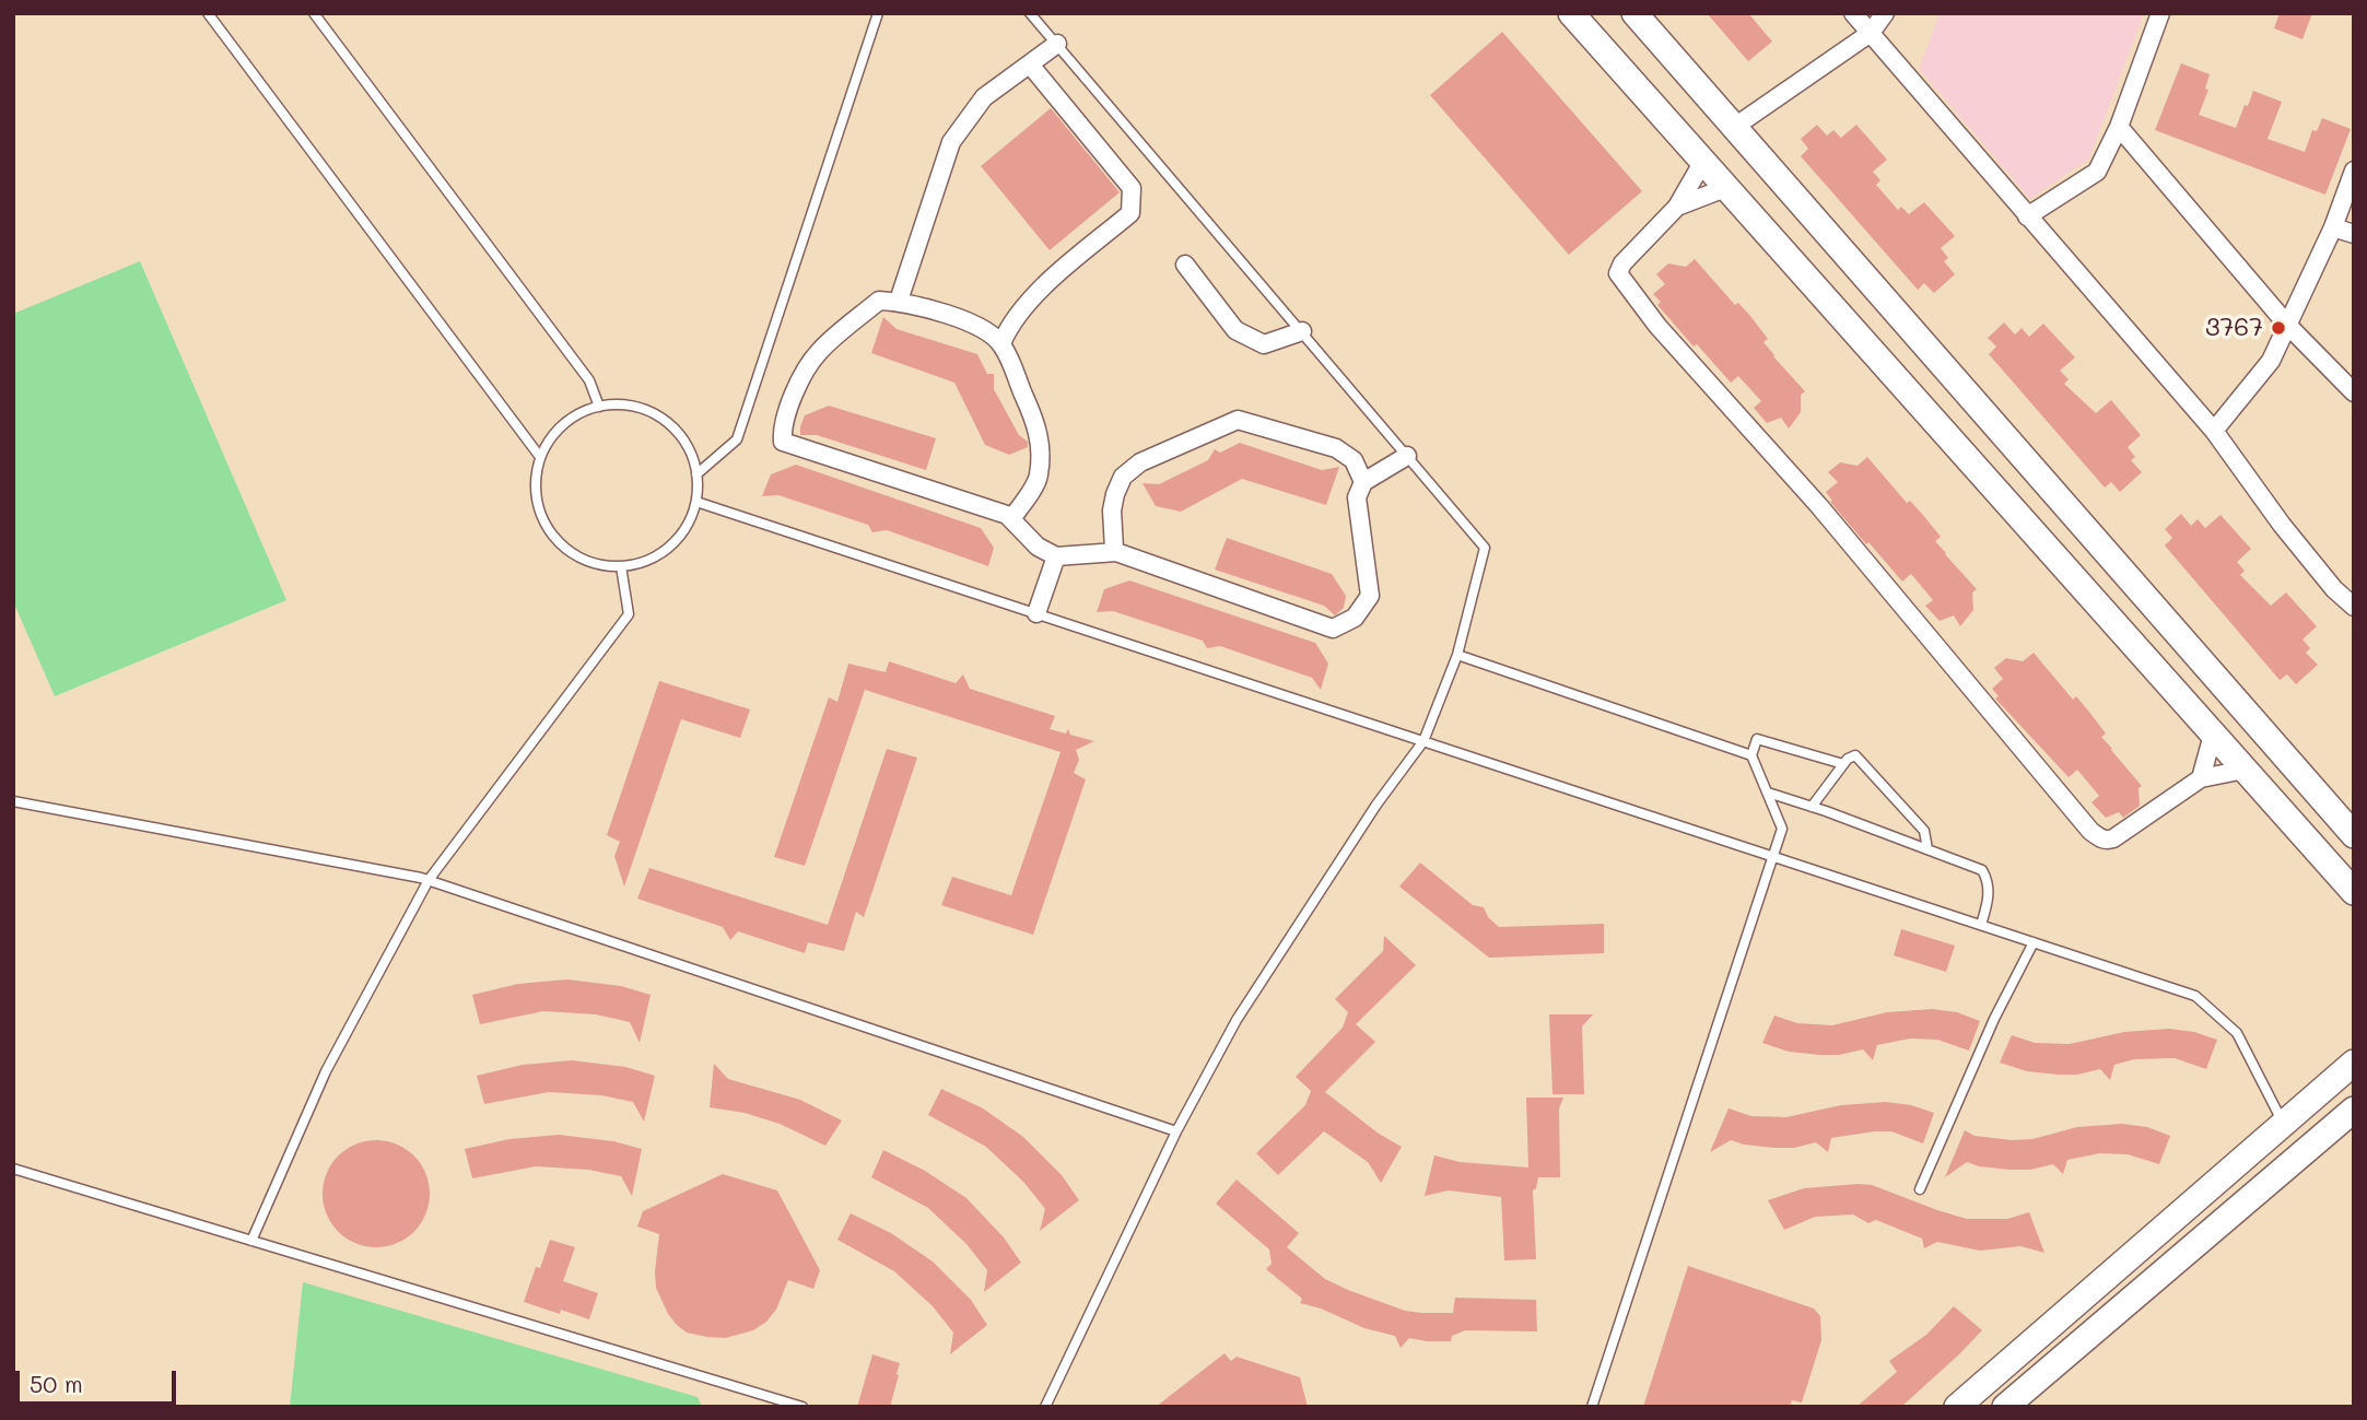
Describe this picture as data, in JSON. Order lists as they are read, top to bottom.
{
  "places": ["3767"],
  "scale_bar": "50 m"
}
